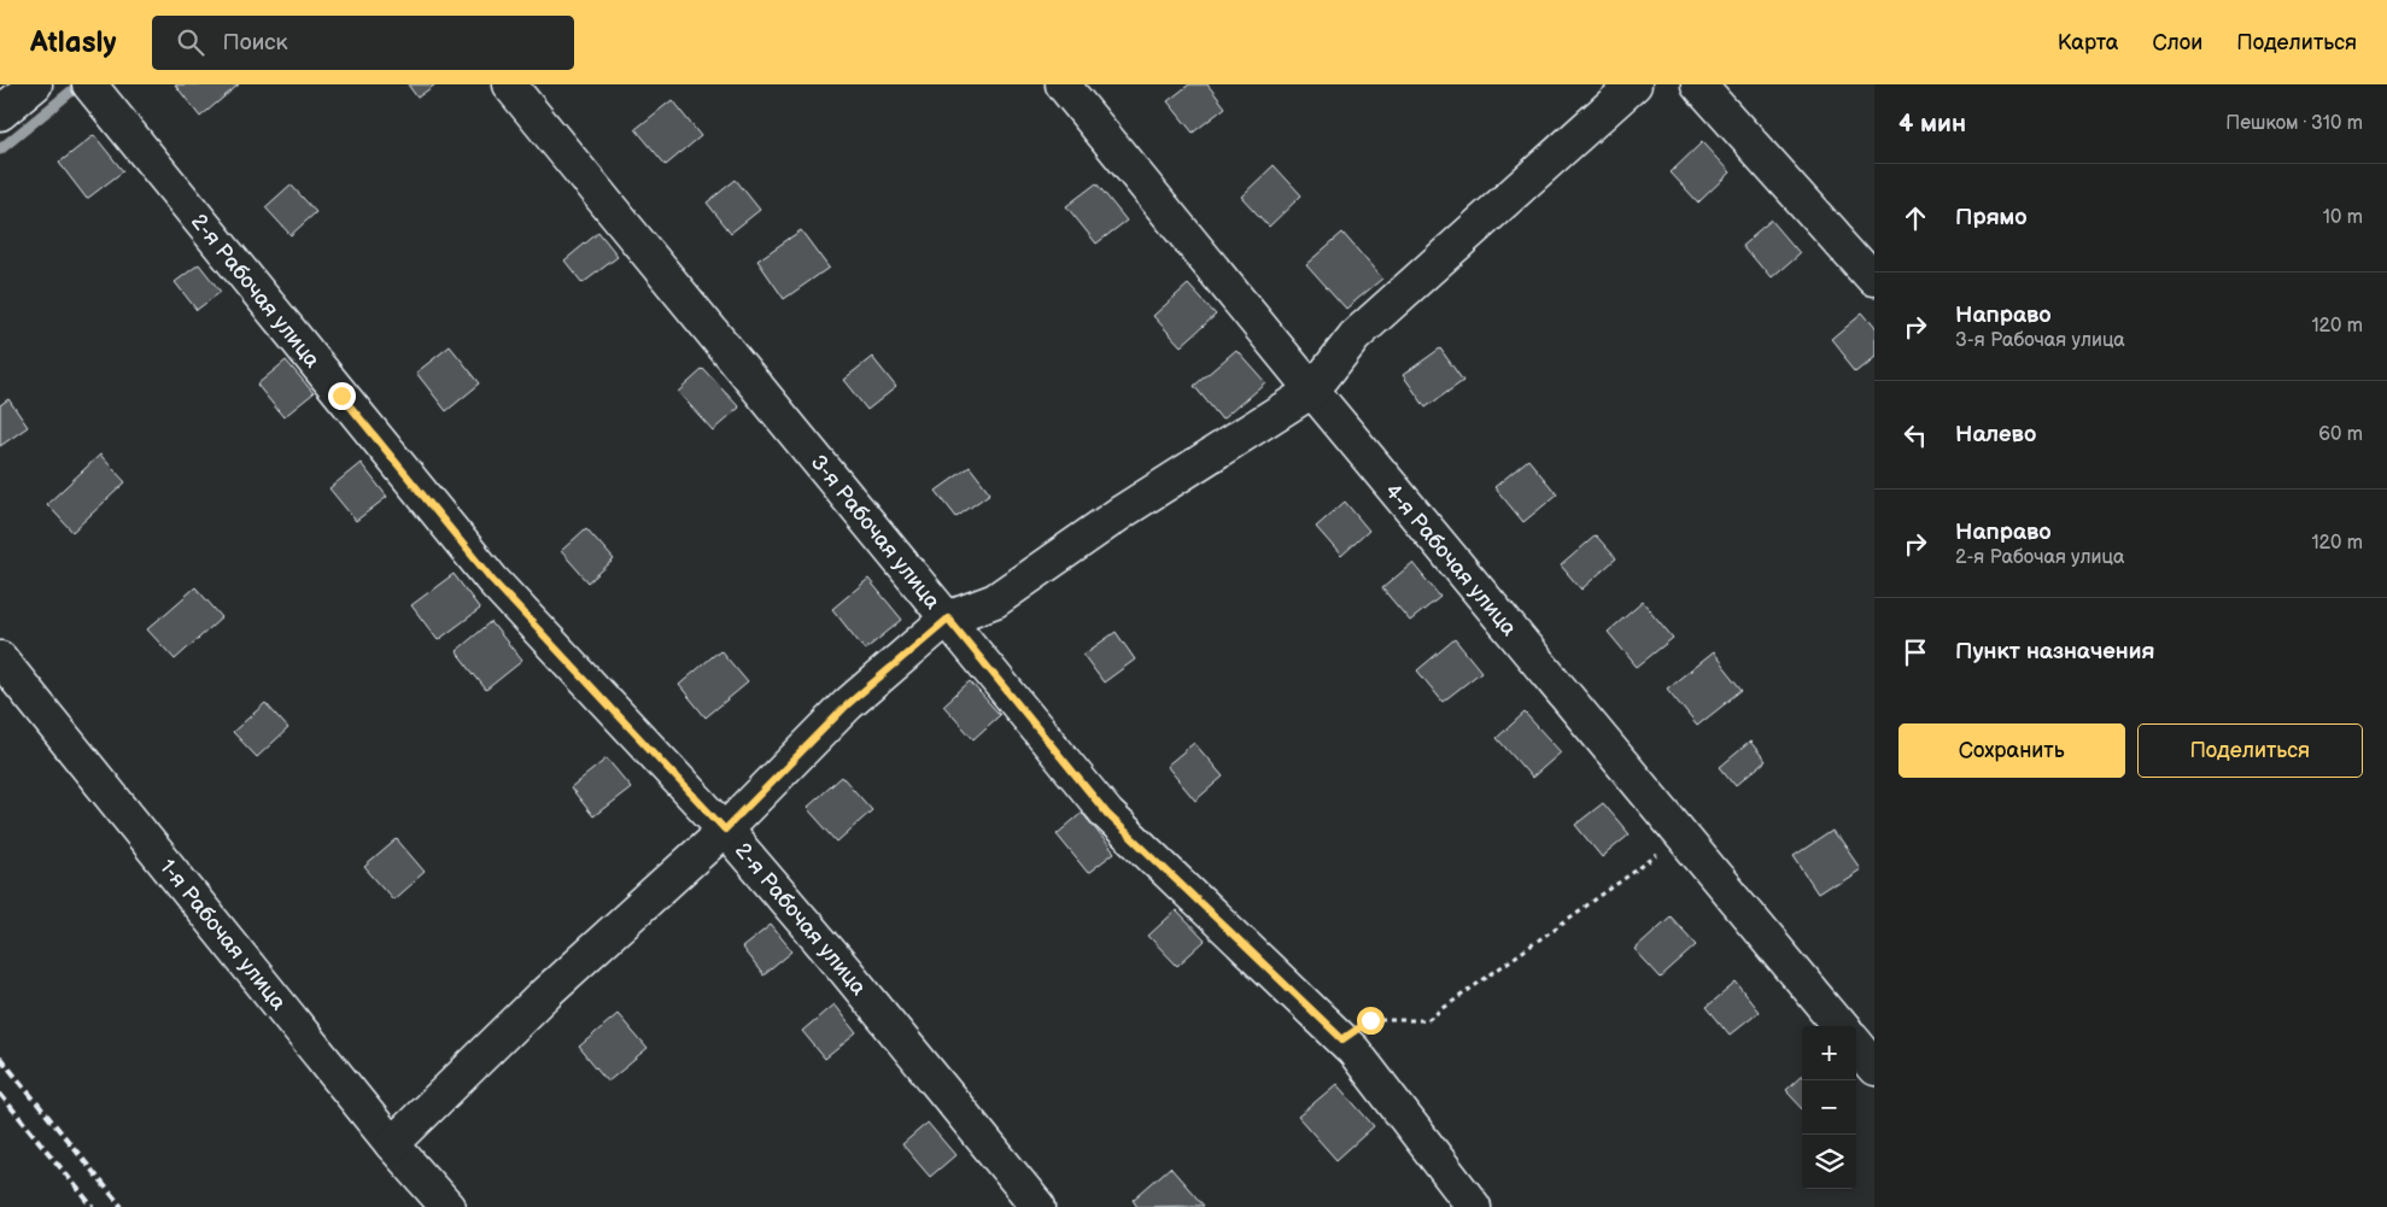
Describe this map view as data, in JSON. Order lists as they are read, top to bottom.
{
  "streets": {
    "street": [
      "2-я Рабочая улица",
      "3-я Рабочая улица",
      "4-я Рабочая улица",
      "1-я Рабочая улица"
    ]
  },
  "page": {
    "header": "Atlasly",
    "search": "Поиск",
    "nav": ["Карта", "Слои", "Поделиться"],
    "heading": ["4 мин", "Пешком · 310 m"],
    "list": [
      ["Прямо", "10 m"],
      ["Направо", "3-я Рабочая улица", "120 m"],
      ["Налево", "60 m"],
      ["Направо", "2-я Рабочая улица", "120 m"],
      "Пункт назначения"
    ],
    "buttons": ["Сохранить", "Поделиться"],
    "map_buttons": ["+", "−"]
  }
}
